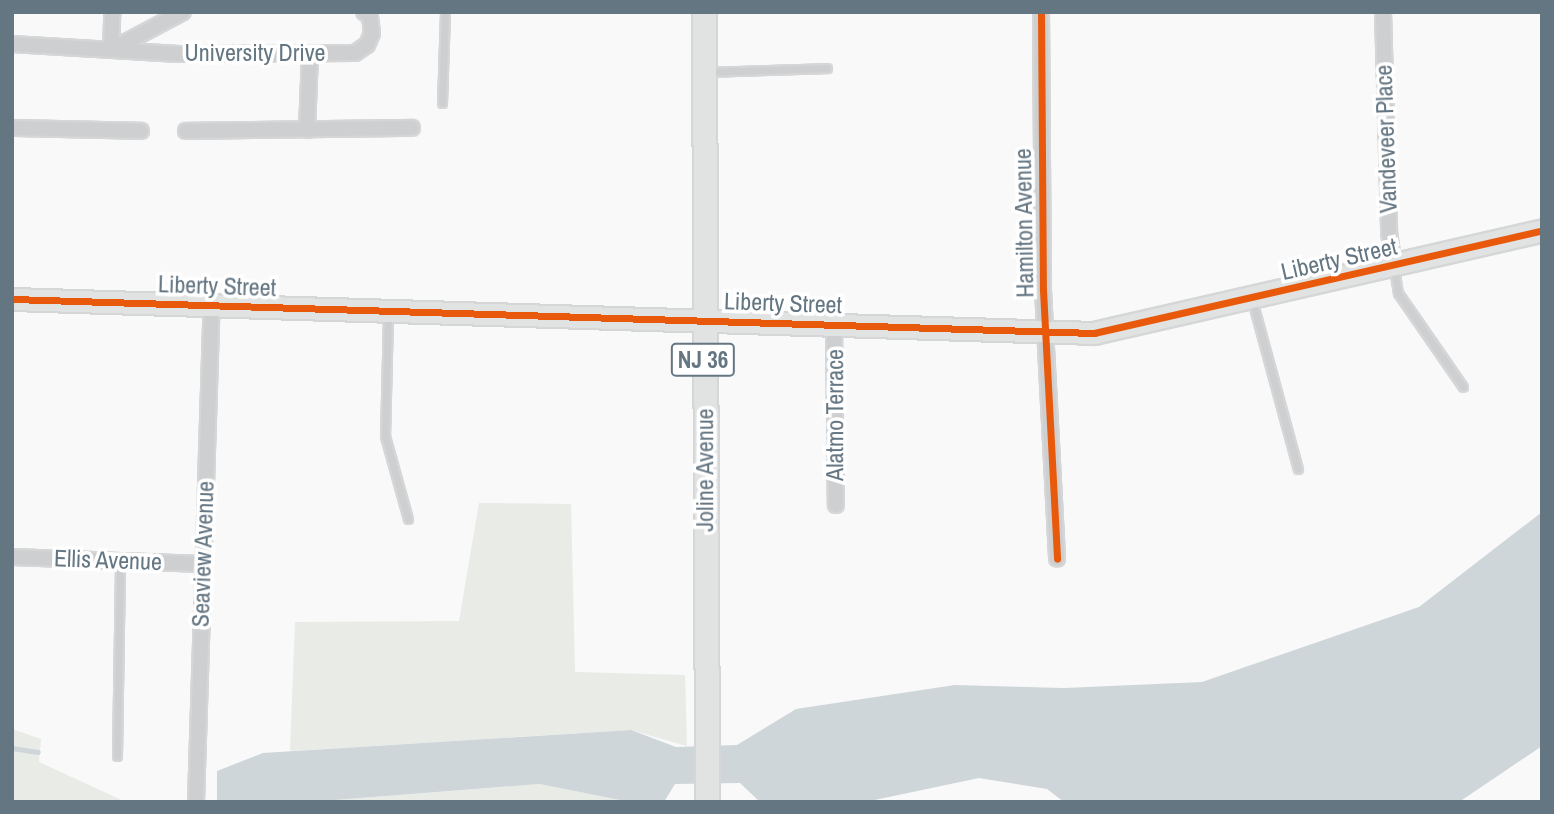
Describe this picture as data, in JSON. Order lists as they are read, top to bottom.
{
  "streets": {
    "main road": ["NJ 36", "Joline Avenue"],
    "street": [
      "University Drive",
      "Vandeveer Place",
      "Hamilton Avenue",
      "Liberty Street",
      "Alatmo Terrace",
      "Seaview Avenue",
      "Ellis Avenue"
    ]
  },
  "crossings": [
    ["Vandeveer Place", "Liberty Street"],
    ["Hamilton Avenue", "Liberty Street"],
    ["Liberty Street", "Alatmo Terrace"],
    ["Liberty Street", "Joline Avenue"],
    ["Liberty Street", "Seaview Avenue"],
    ["Seaview Avenue", "Ellis Avenue"]
  ]
}
